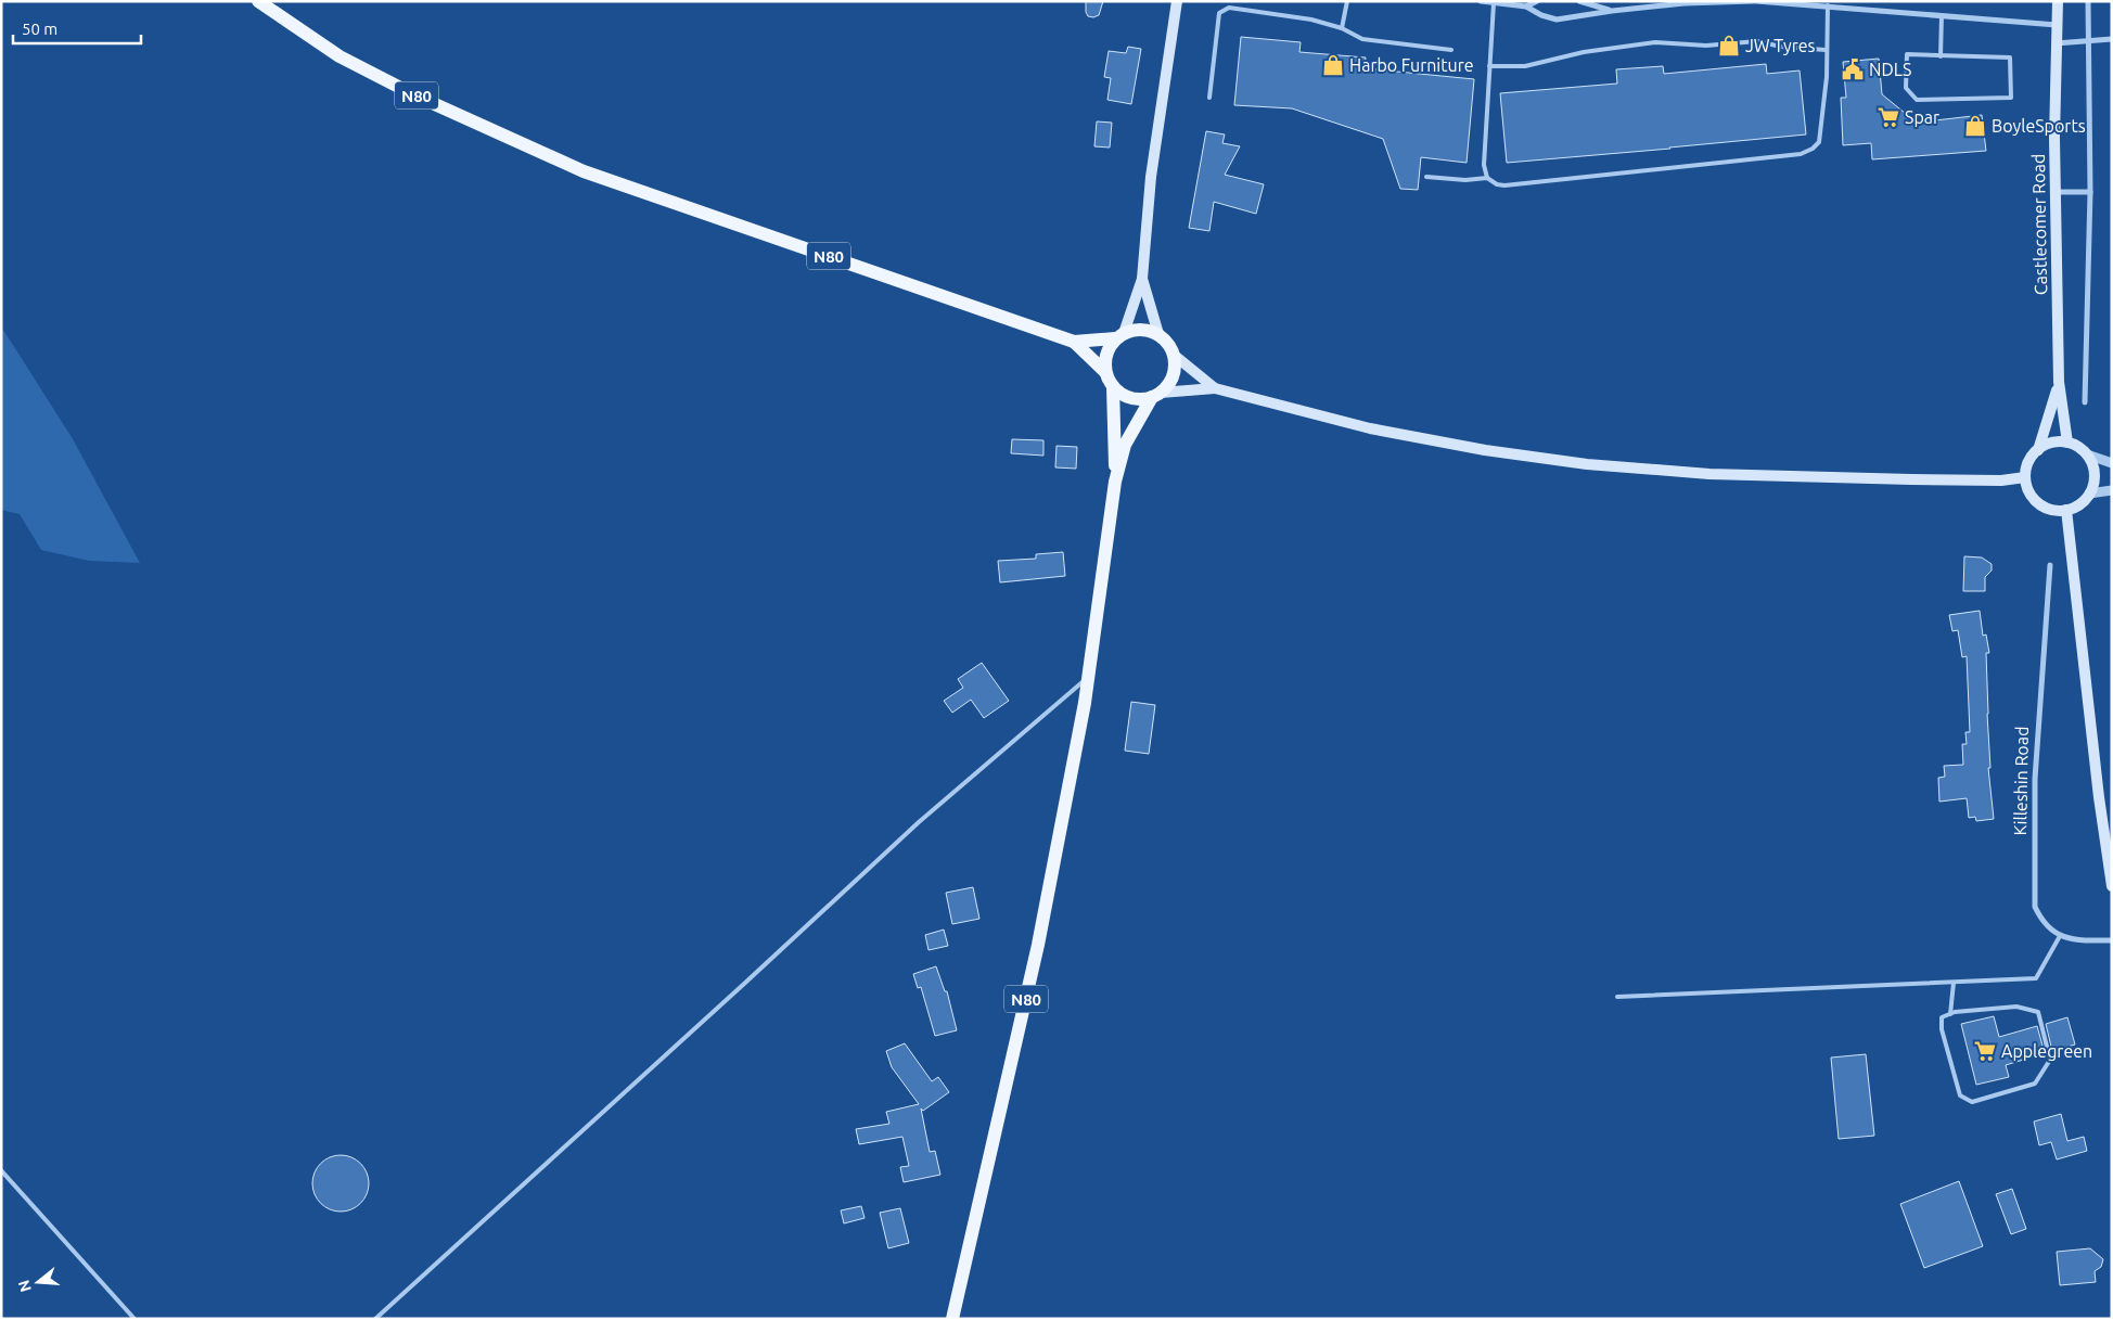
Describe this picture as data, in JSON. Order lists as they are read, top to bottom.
{
  "streets": {
    "main road": ["N80", "Castlecomer Road"],
    "street": ["Killeshin Road"]
  },
  "places": {
    "shop": ["JW Tyres", "Harbo Furniture", "BoyleSports"],
    "public building": ["NDLS"],
    "supermarket": ["Spar", "Applegreen"]
  },
  "scale_bar": "50 m",
  "north": "left"
}
